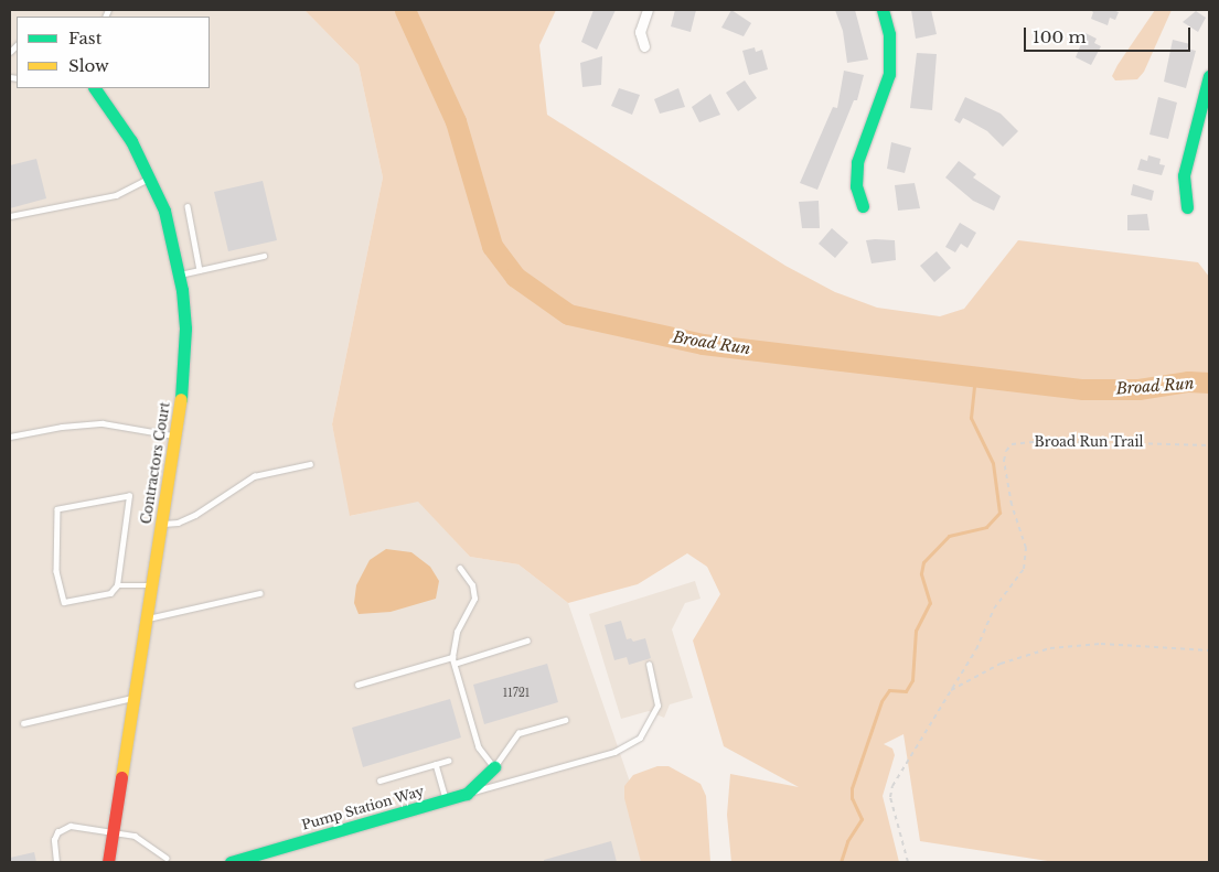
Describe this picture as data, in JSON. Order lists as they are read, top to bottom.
{
  "streets": {
    "street": ["Contractors Court", "Pump Station Way"],
    "path": ["Broad Run Trail"]
  },
  "water": ["Broad Run"],
  "house_numbers": ["11721"],
  "legend": ["Fast", "Slow"],
  "scale_bar": "100 m"
}
